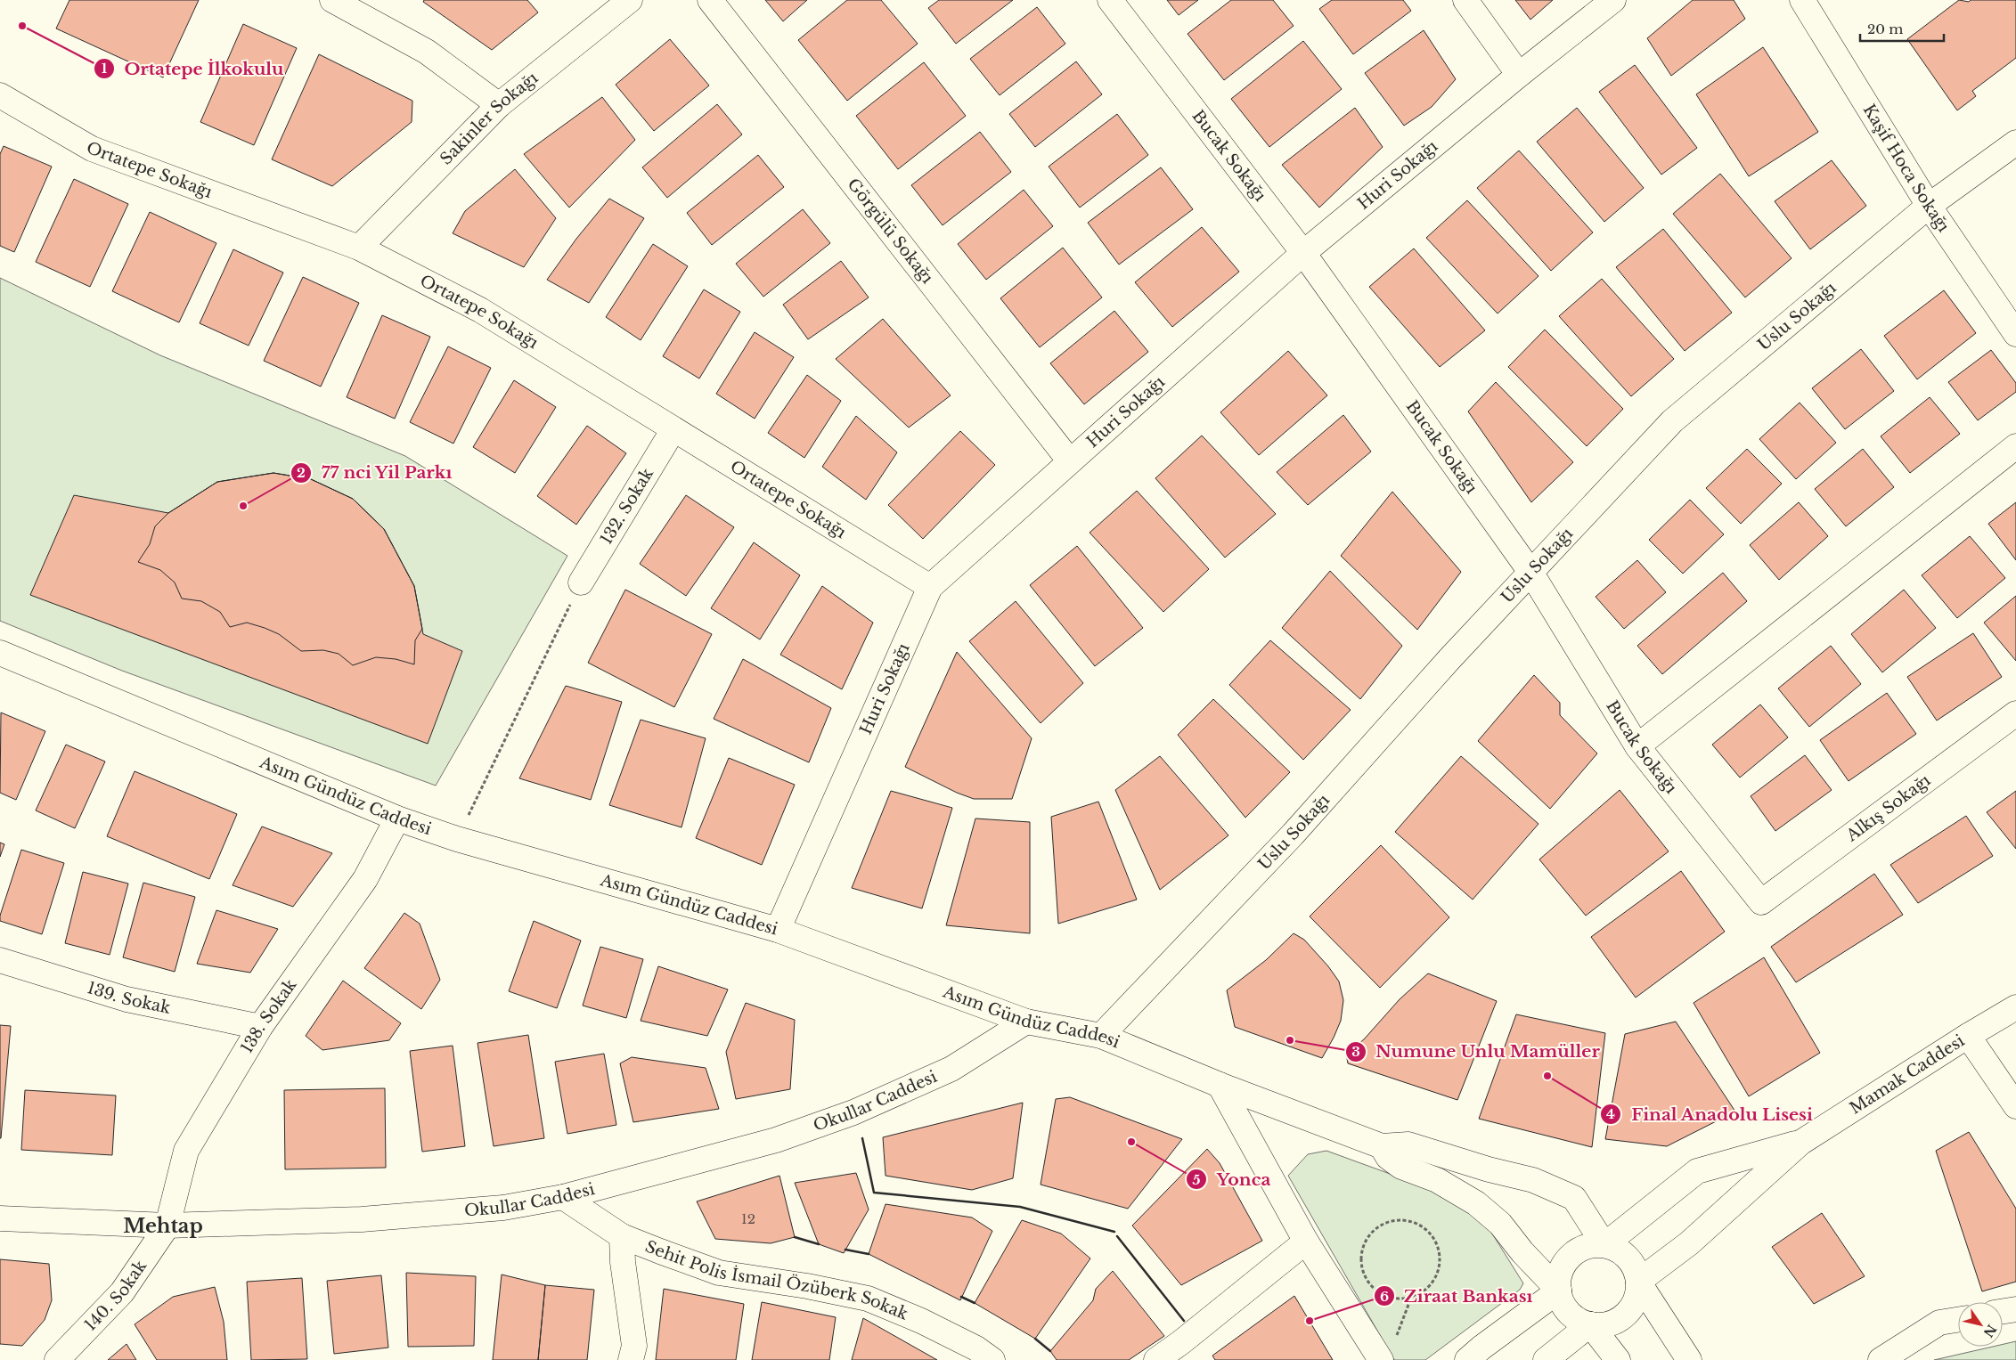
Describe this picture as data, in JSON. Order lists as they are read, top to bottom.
{
  "streets": {
    "street": [
      "Sakinler Sokağı",
      "Bucak Sokağı",
      "Kaşif Hoca Sokağı",
      "Ortatepe Sokağı",
      "Huri Sokağı",
      "Görgülü Sokağı",
      "Uslu Sokağı",
      "132. Sokak",
      "Asım Gündüz Caddesi",
      "Alkış Sokağı",
      "139. Sokak",
      "138. Sokak",
      "Mamak Caddesi",
      "Okullar Caddesi",
      "Sehit Polis İsmail Özüberk Sokak",
      "140. Sokak"
    ]
  },
  "crossings": [
    ["Sakinler Sokağı", "Ortatepe Sokağı"],
    ["Bucak Sokağı", "Huri Sokağı"],
    ["Bucak Sokağı", "Uslu Sokağı"],
    ["Bucak Sokağı", "Alkış Sokağı"],
    ["Kaşif Hoca Sokağı", "Uslu Sokağı"],
    ["Ortatepe Sokağı", "Huri Sokağı"],
    ["Ortatepe Sokağı", "132. Sokak"],
    ["Huri Sokağı", "Görgülü Sokağı"],
    ["Huri Sokağı", "Asım Gündüz Caddesi"],
    ["Uslu Sokağı", "Asım Gündüz Caddesi"],
    ["Asım Gündüz Caddesi", "138. Sokak"],
    ["Asım Gündüz Caddesi", "Mamak Caddesi"],
    ["Asım Gündüz Caddesi", "Okullar Caddesi"],
    ["139. Sokak", "138. Sokak"],
    ["138. Sokak", "Okullar Caddesi"],
    ["138. Sokak", "140. Sokak"],
    ["Okullar Caddesi", "Sehit Polis İsmail Özüberk Sokak"],
    ["Okullar Caddesi", "140. Sokak"]
  ],
  "districts": ["Mehtap"],
  "places": [
    "Ortatepe İlkokulu",
    "77 nci Yil Parkı",
    "Numune Unlu Mamüller",
    "Final Anadolu Lisesi",
    "Yonca",
    "Ziraat Bankası"
  ],
  "house_numbers": ["12"],
  "scale_bar": "20 m",
  "north": "bottom right"
}
